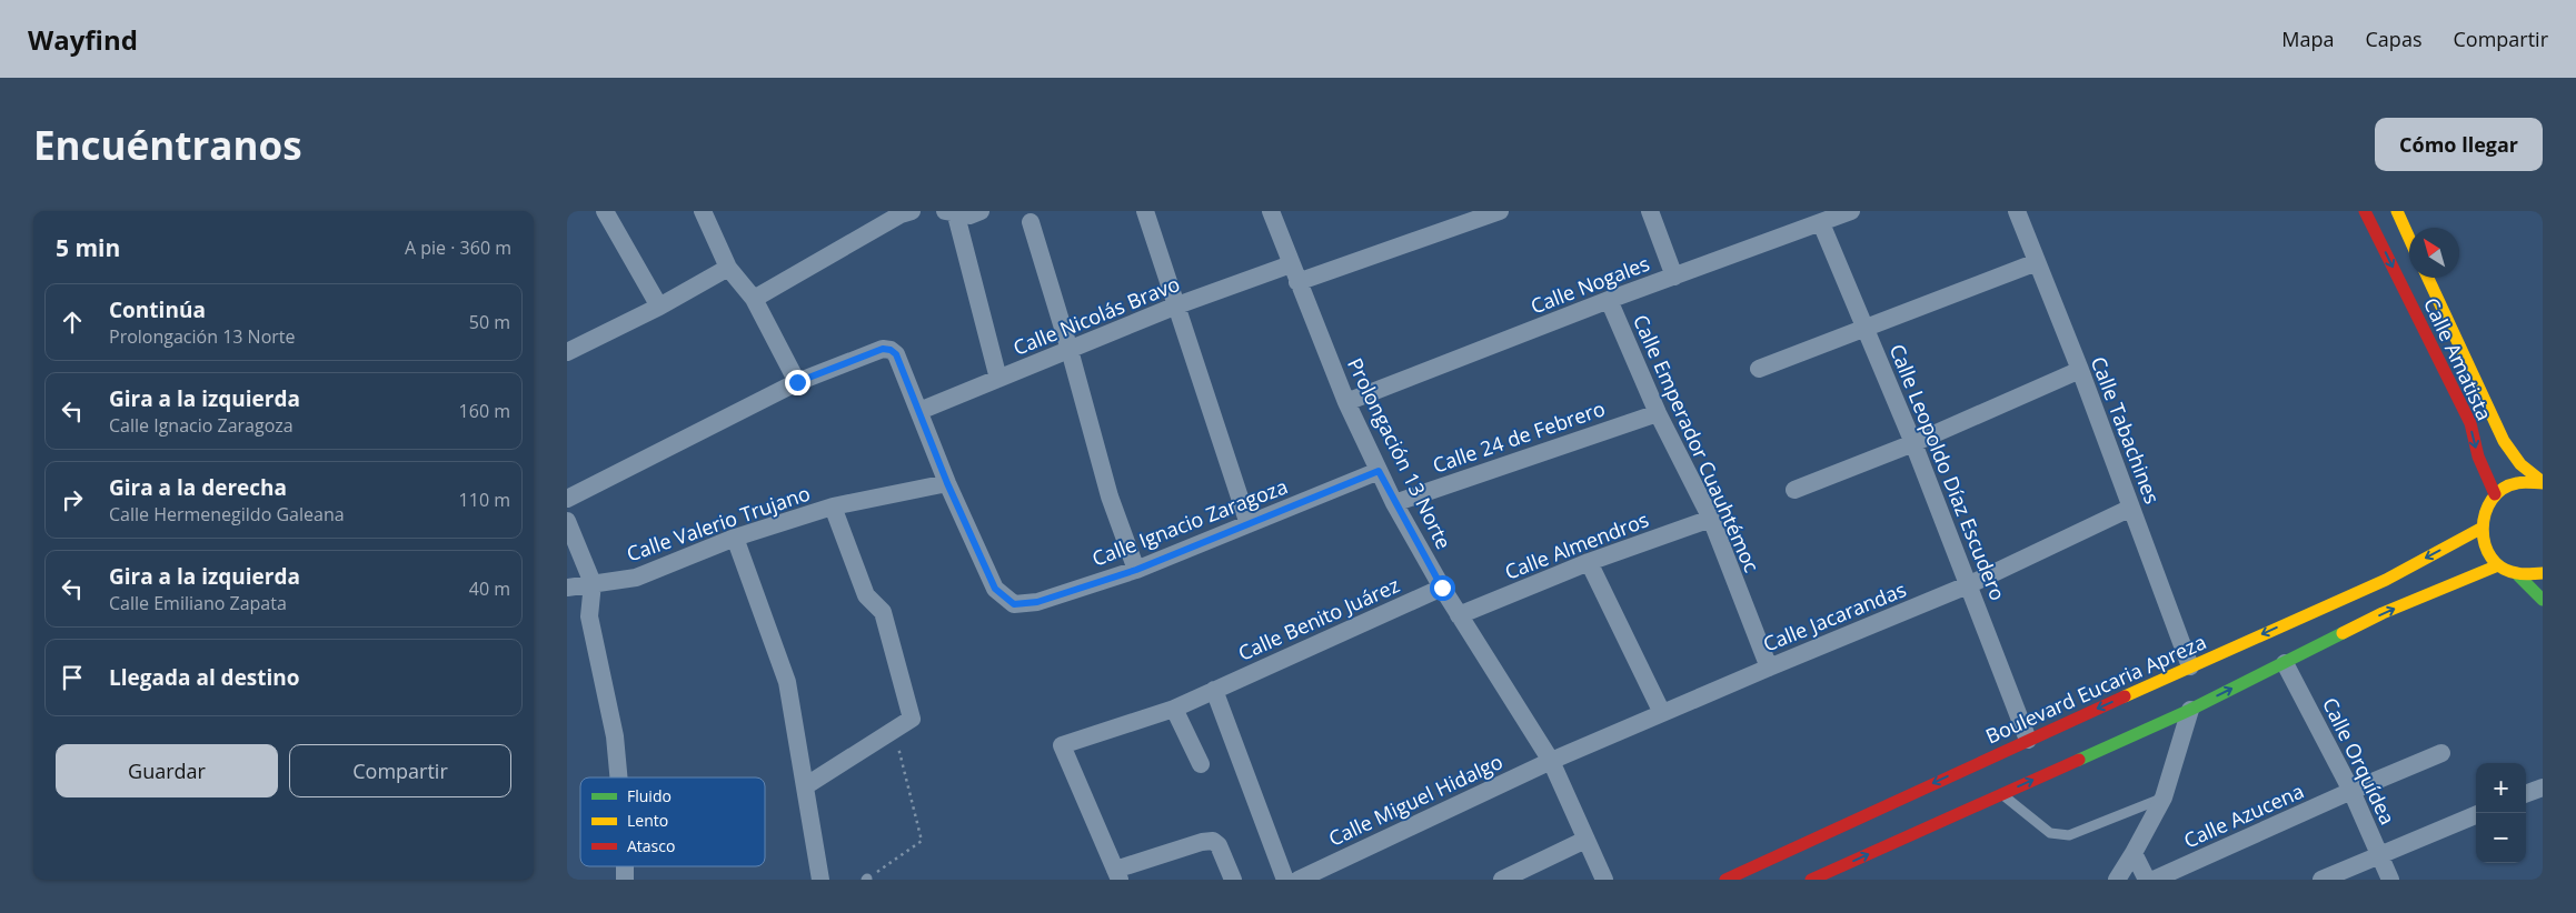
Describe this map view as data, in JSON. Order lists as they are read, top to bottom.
{
  "streets": {
    "main road": ["Calle Amatista", "Boulevard Eucaria Apreza"],
    "street": [
      "Calle Nogales",
      "Calle Nicolás Bravo",
      "Calle Tabachines",
      "Calle 24 de Febrero",
      "Calle Emperador Cuauhtémoc",
      "Prolongación 13 Norte",
      "Calle Leopoldo Díaz Escudero",
      "Calle Ignacio Zaragoza",
      "Calle Valerio Trujano",
      "Calle Almendros",
      "Calle Jacarandas",
      "Calle Benito Juárez",
      "Calle Orquídea",
      "Calle Miguel Hidalgo",
      "Calle Azucena"
    ]
  },
  "crossings": [
    ["Calle Nogales", "Calle Emperador Cuauhtémoc"],
    ["Calle Nogales", "Prolongación 13 Norte"],
    ["Calle Nogales", "Calle Leopoldo Díaz Escudero"],
    ["Calle Nicolás Bravo", "Prolongación 13 Norte"],
    ["Calle Tabachines", "Calle Jacarandas"],
    ["Calle Tabachines", "Boulevard Eucaria Apreza"],
    ["Calle 24 de Febrero", "Calle Emperador Cuauhtémoc"],
    ["Calle 24 de Febrero", "Prolongación 13 Norte"],
    ["Calle Emperador Cuauhtémoc", "Calle Almendros"],
    ["Calle Emperador Cuauhtémoc", "Calle Jacarandas"],
    ["Prolongación 13 Norte", "Calle Ignacio Zaragoza"],
    ["Prolongación 13 Norte", "Calle Almendros"],
    ["Prolongación 13 Norte", "Calle Jacarandas"],
    ["Prolongación 13 Norte", "Calle Benito Juárez"],
    ["Prolongación 13 Norte", "Calle Miguel Hidalgo"],
    ["Calle Leopoldo Díaz Escudero", "Calle Jacarandas"],
    ["Calle Leopoldo Díaz Escudero", "Boulevard Eucaria Apreza"],
    ["Calle Ignacio Zaragoza", "Calle Valerio Trujano"],
    ["Calle Jacarandas", "Calle Miguel Hidalgo"],
    ["Calle Orquídea", "Calle Azucena"]
  ],
  "legend": ["Fluido", "Lento", "Atasco"],
  "north": "top left",
  "page": {
    "header": "Wayfind",
    "nav": ["Mapa", "Capas", "Compartir"],
    "buttons": [
      "Cómo llegar",
      ["Guardar", "Compartir"]
    ],
    "title": "Encuéntranos",
    "heading": ["5 min", "A pie · 360 m"],
    "list": [
      ["Continúa", "Prolongación 13 Norte", "50 m"],
      ["Gira a la izquierda", "Calle Ignacio Zaragoza", "160 m"],
      ["Gira a la derecha", "Calle Hermenegildo Galeana", "110 m"],
      ["Gira a la izquierda", "Calle Emiliano Zapata", "40 m"],
      "Llegada al destino"
    ],
    "map_buttons": ["+", "−"]
  }
}
